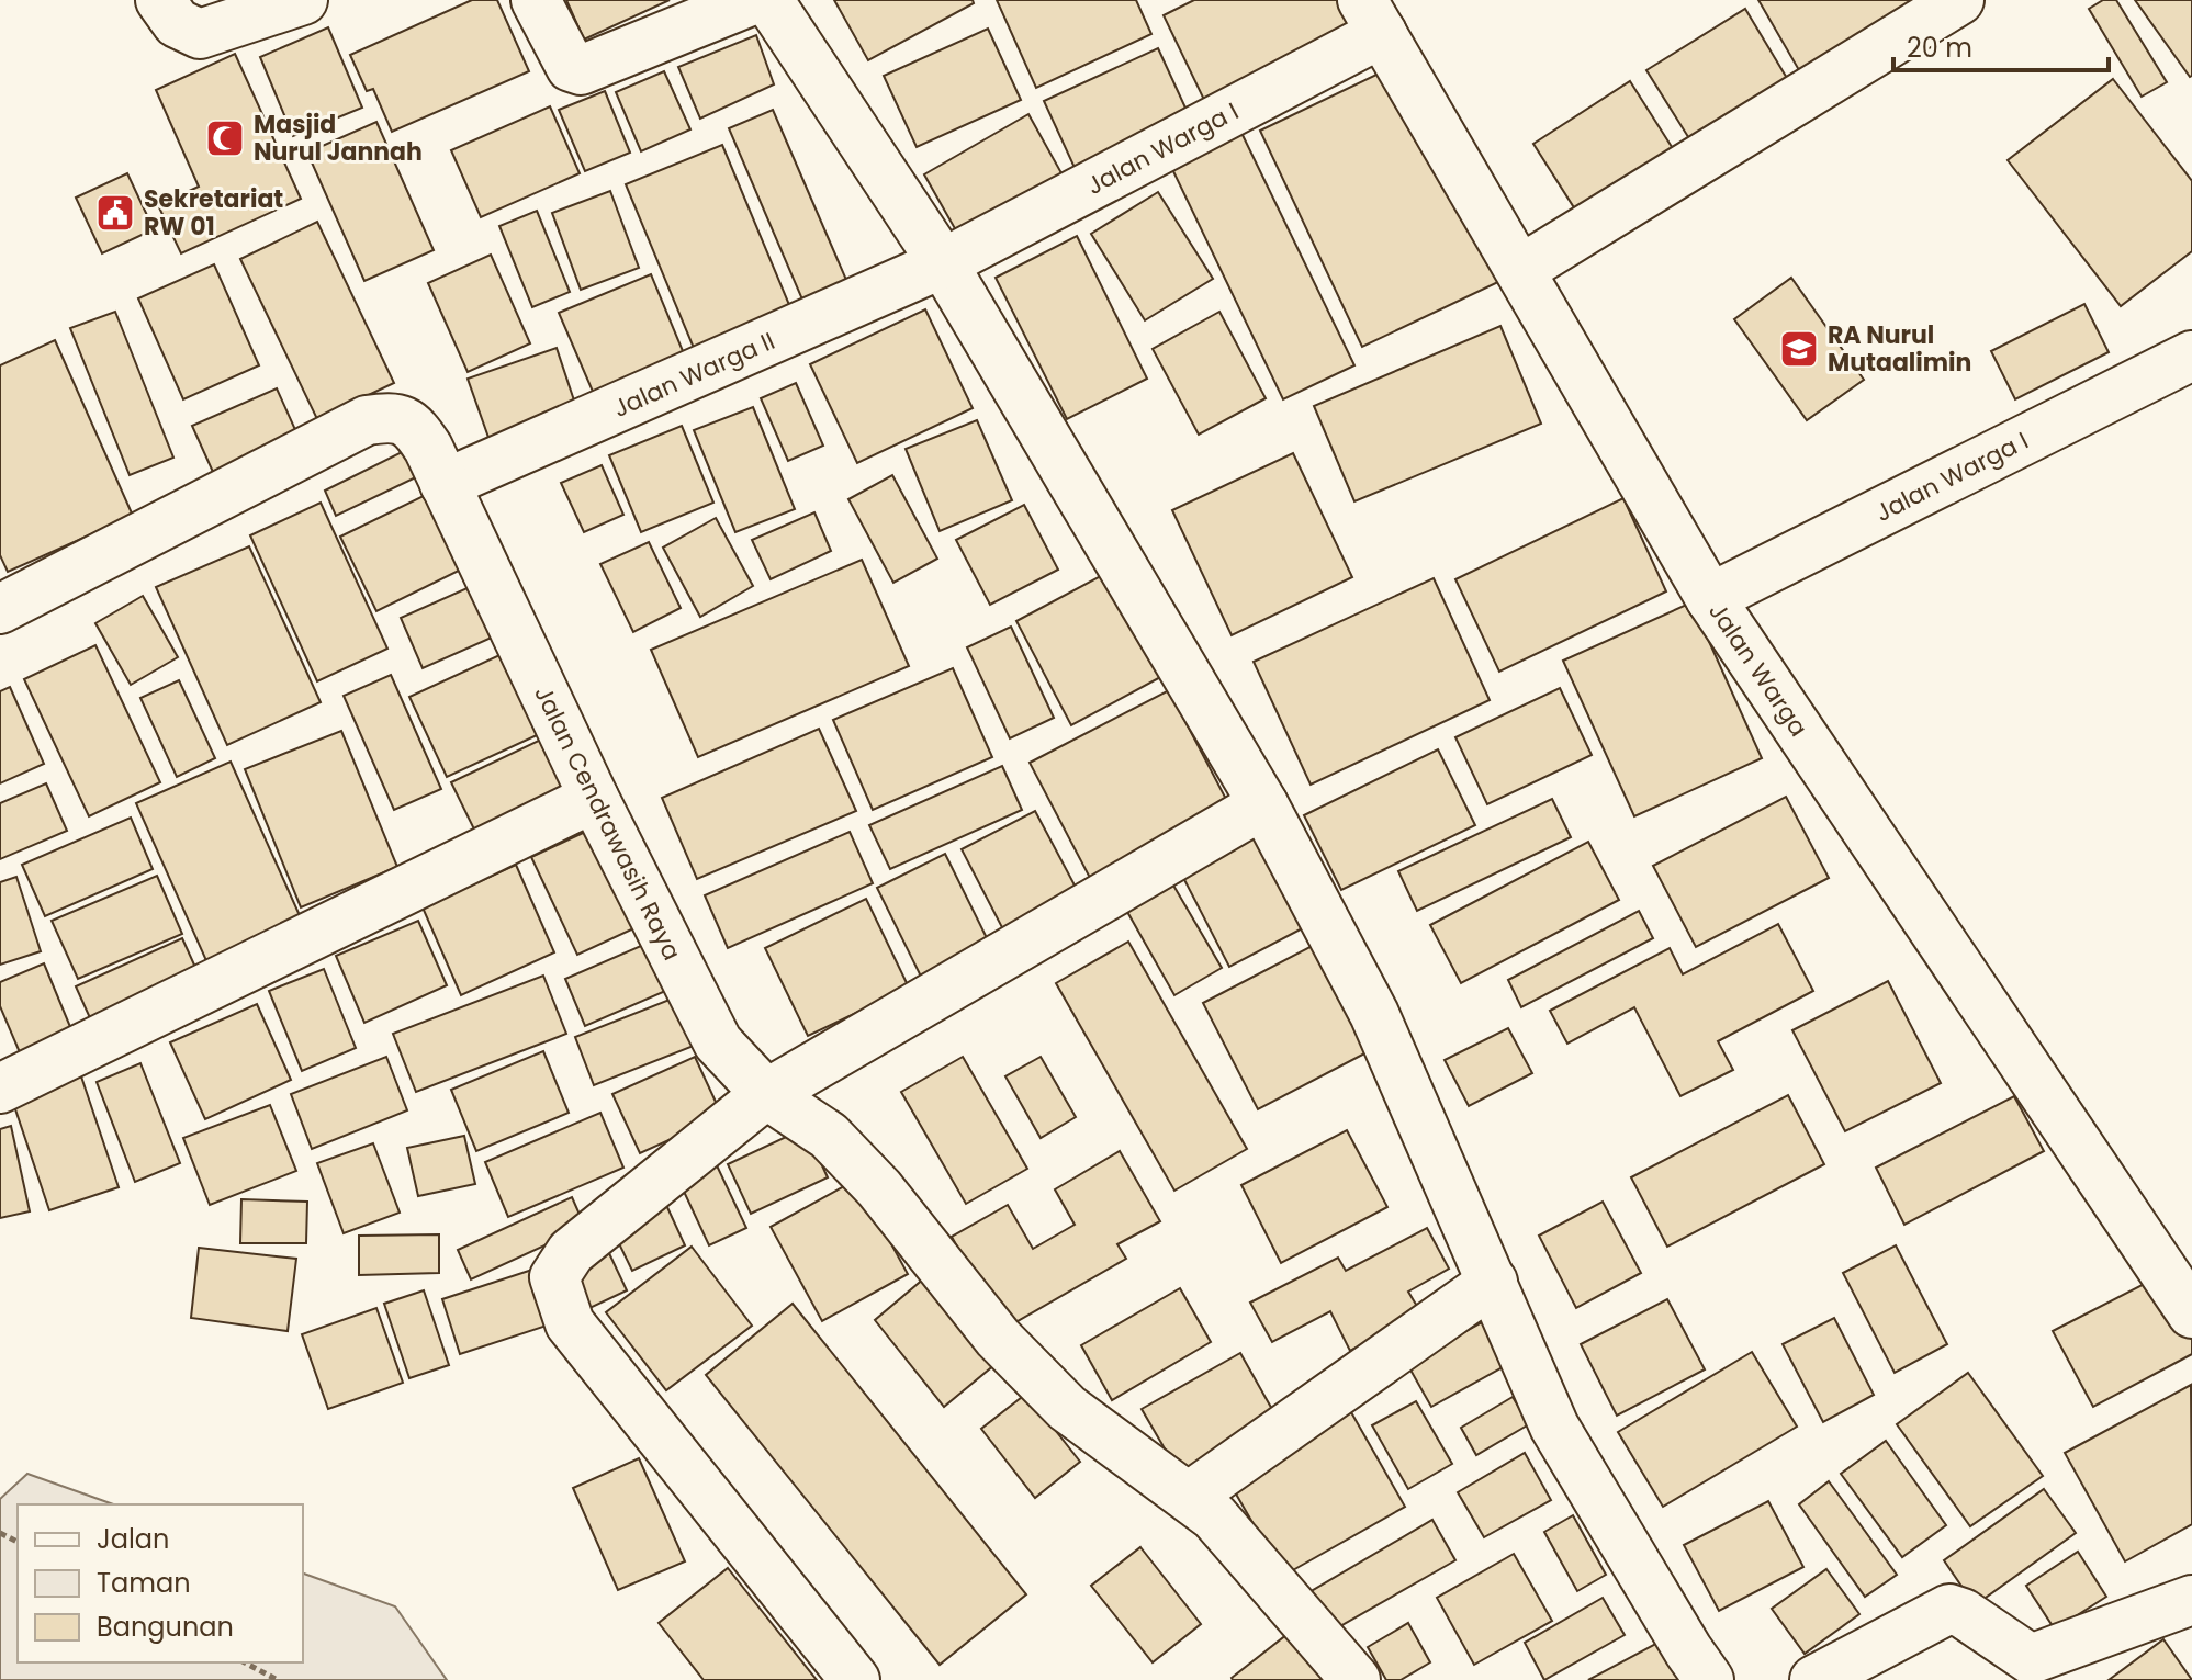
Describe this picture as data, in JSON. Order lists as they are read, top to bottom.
{
  "streets": {
    "street": [
      "Jalan Warga I",
      "Jalan Warga II",
      "Jalan Warga",
      "Jalan Cendrawasih Raya"
    ]
  },
  "crossings": [
    ["Jalan Warga I", "Jalan Warga II"],
    ["Jalan Warga I", "Jalan Warga"],
    ["Jalan Warga II", "Jalan Cendrawasih Raya"]
  ],
  "places": {
    "mosque": ["Masjid Nurul Jannah"],
    "public building": ["Sekretariat RW 01"],
    "school or university": ["RA Nurul Mutaalimin"]
  },
  "legend": ["Jalan", "Taman", "Bangunan"],
  "scale_bar": "20 m"
}
